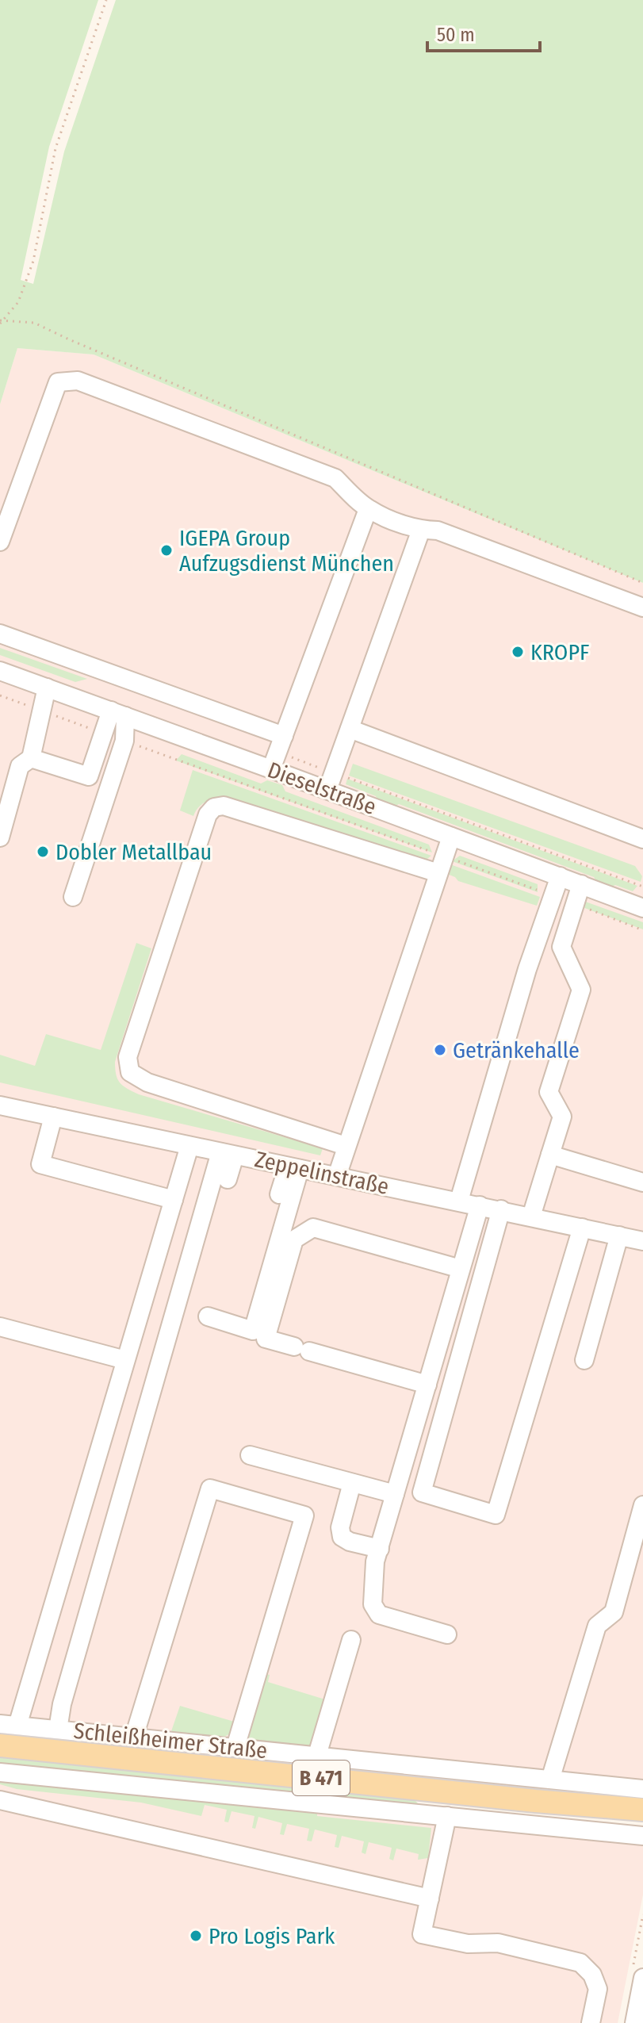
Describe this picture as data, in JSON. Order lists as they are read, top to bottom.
{
  "streets": {
    "main road": ["Schleißheimer Straße", "B 471"],
    "street": ["Dieselstraße", "Zeppelinstraße"]
  },
  "places": [
    "IGEPA Group Aufzugsdienst München",
    "KROPF",
    "Dobler Metallbau",
    "Getränkehalle",
    "Pro Logis Park"
  ],
  "scale_bar": "50 m"
}
